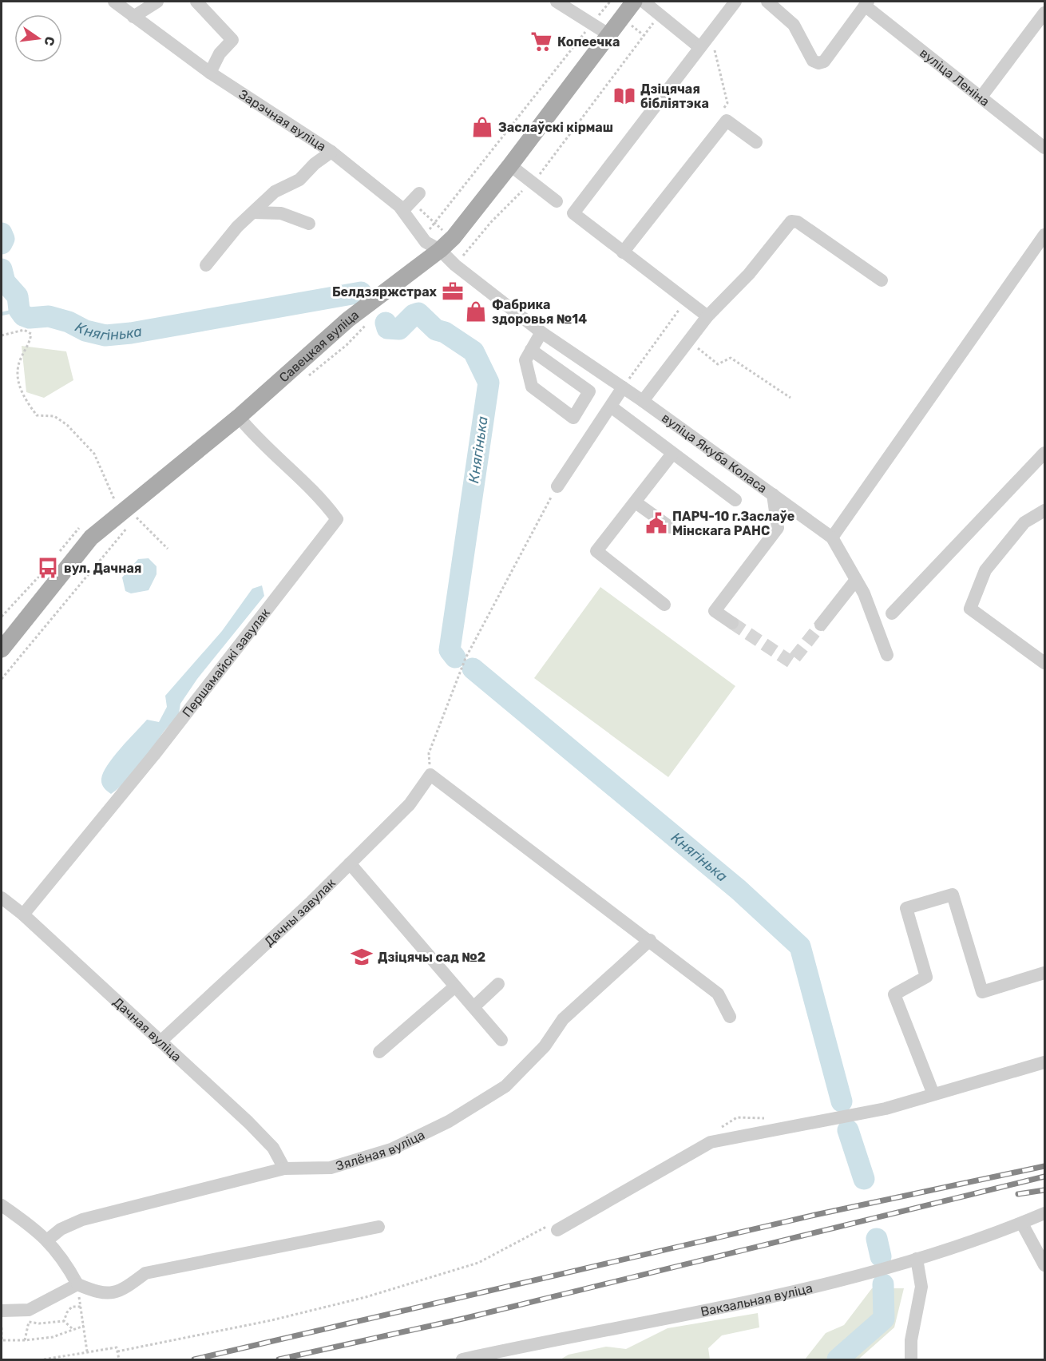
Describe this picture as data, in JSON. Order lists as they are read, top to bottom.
{
  "streets": {
    "main road": ["Савецкая вуліца"],
    "street": [
      "вуліца Леніна",
      "Зарэчная вуліца",
      "вуліца Якуба Коласа",
      "Першамайскі завулак",
      "Дачны завулак",
      "Дачная вуліца",
      "Зялёная вуліца",
      "Вакзальная вуліца"
    ]
  },
  "crossings": [
    ["Зарэчная вуліца", "Савецкая вуліца"],
    ["Зарэчная вуліца", "вуліца Якуба Коласа"],
    ["Савецкая вуліца", "вуліца Якуба Коласа"],
    ["Савецкая вуліца", "Першамайскі завулак"],
    ["Першамайскі завулак", "Дачная вуліца"],
    ["Дачны завулак", "Дачная вуліца"],
    ["Дачная вуліца", "Зялёная вуліца"]
  ],
  "water": ["Княгінька"],
  "places": {
    "supermarket": ["Копеечка"],
    "library": ["Дзіцячая бібліятэка"],
    "shop": ["Заслаўскі кірмаш", "Фабрика здоровья №14"],
    "office": ["Белдзяржстрах"],
    "public building": ["ПАРЧ-10 г.Заслаўе Мінскага РАНС"],
    "bus stop": ["вул. Дачная"],
    "school or university": ["Дзіцячы сад №2"]
  },
  "north": "right"
}
